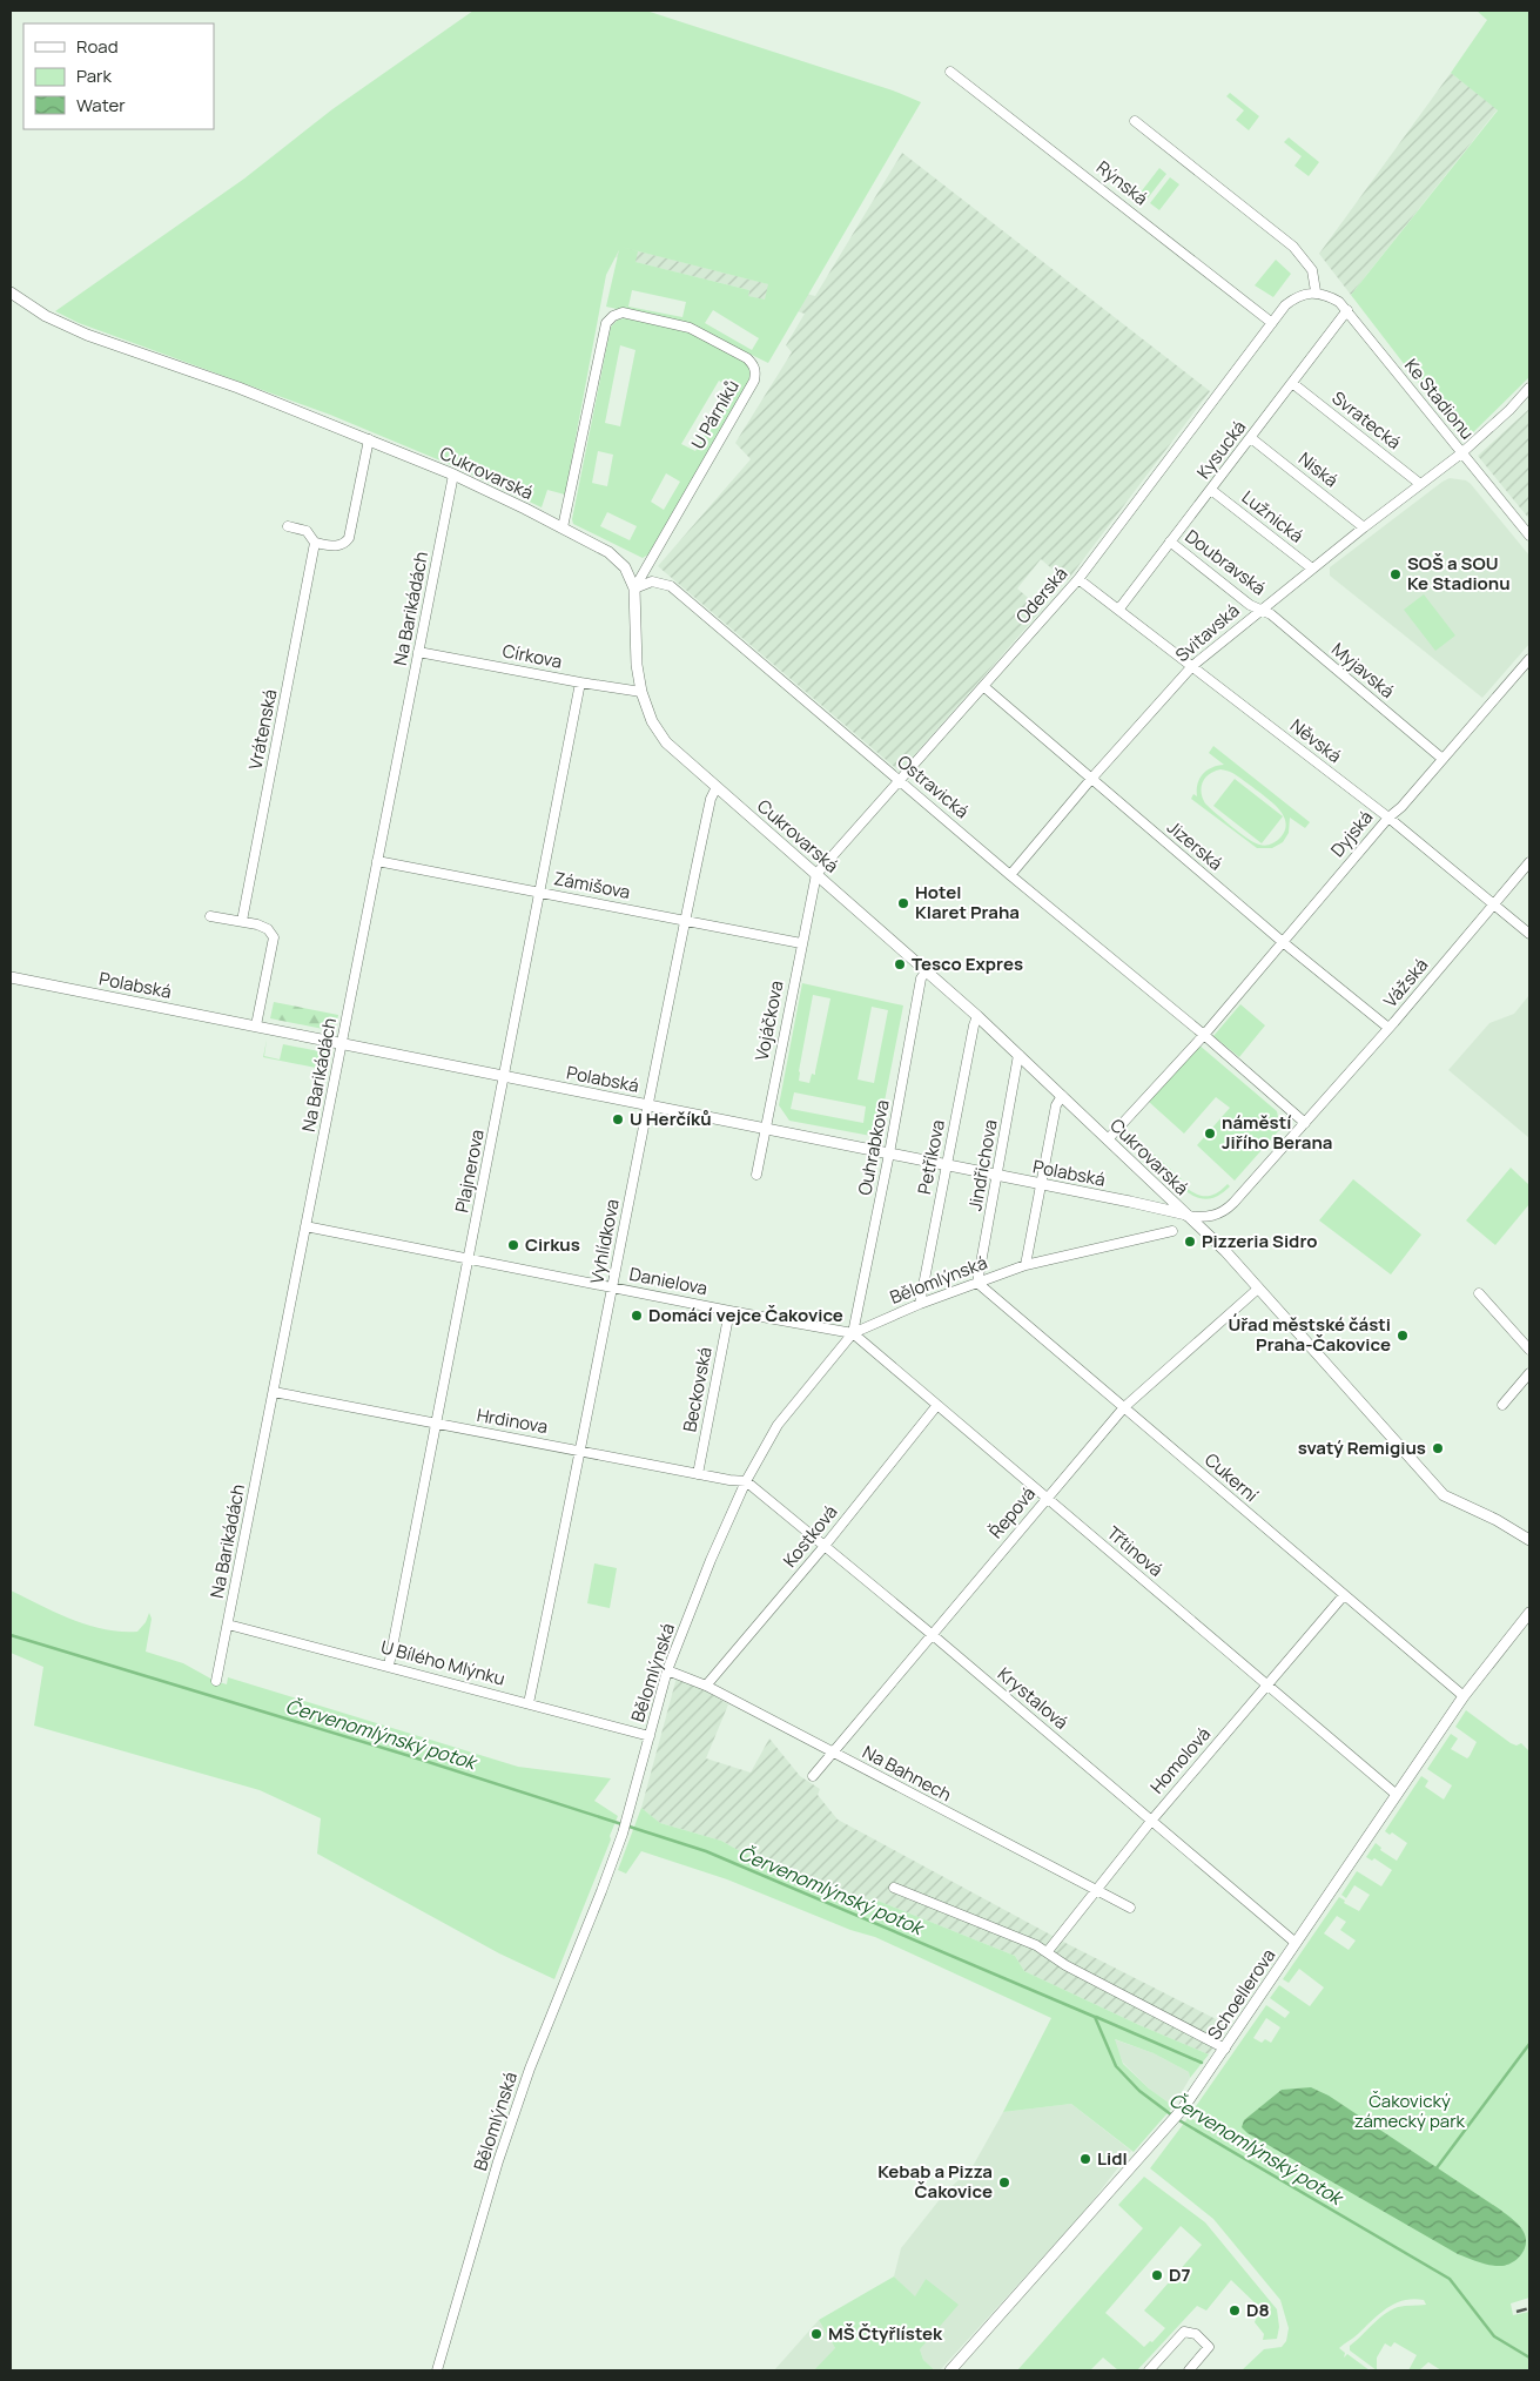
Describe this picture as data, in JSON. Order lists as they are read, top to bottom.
{
  "streets": {
    "street": [
      "Rýnská",
      "Ke Stadionu",
      "U Párníků",
      "Svratecká",
      "Kysucká",
      "Niská",
      "Cukrovarská",
      "Lužnická",
      "Doubravská",
      "Oderská",
      "Na Barikádách",
      "Svitavská",
      "Církova",
      "Myjavská",
      "Vrátenská",
      "Něvská",
      "Ostravická",
      "Dyjská",
      "Jizerská",
      "Zámišova",
      "Vážská",
      "Polabská",
      "Vojáčkova",
      "Ouhrabkova",
      "Petříkova",
      "Jindřichova",
      "Plajnerova",
      "Vyhlídkova",
      "Bělomlýnská",
      "Danielova",
      "Beckovská",
      "Hrdinova",
      "Cukerní",
      "Řepová",
      "Kostková",
      "Třtinová",
      "U Bílého Mlýnku",
      "Krystalová",
      "Homolová",
      "Na Bahnech",
      "Schoellerova"
    ]
  },
  "crossings": [
    ["Rýnská", "Oderská"],
    ["Ke Stadionu", "Kysucká"],
    ["Ke Stadionu", "Svitavská"],
    ["U Párníků", "Cukrovarská"],
    ["U Párníků", "Ostravická"],
    ["Svratecká", "Kysucká"],
    ["Svratecká", "Svitavská"],
    ["Kysucká", "Niská"],
    ["Kysucká", "Lužnická"],
    ["Kysucká", "Doubravská"],
    ["Kysucká", "Něvská"],
    ["Niská", "Svitavská"],
    ["Cukrovarská", "Oderská"],
    ["Cukrovarská", "Na Barikádách"],
    ["Cukrovarská", "Církova"],
    ["Cukrovarská", "Ostravická"],
    ["Cukrovarská", "Polabská"],
    ["Cukrovarská", "Vojáčkova"],
    ["Cukrovarská", "Ouhrabkova"],
    ["Cukrovarská", "Petříkova"],
    ["Cukrovarská", "Jindřichova"],
    ["Cukrovarská", "Vyhlídkova"],
    ["Cukrovarská", "Řepová"],
    ["Lužnická", "Svitavská"],
    ["Doubravská", "Svitavská"],
    ["Doubravská", "Myjavská"],
    ["Oderská", "Něvská"],
    ["Oderská", "Ostravická"],
    ["Oderská", "Jizerská"],
    ["Oderská", "Vojáčkova"],
    ["Na Barikádách", "Církova"],
    ["Na Barikádách", "Zámišova"],
    ["Na Barikádách", "Polabská"],
    ["Na Barikádách", "Danielova"],
    ["Na Barikádách", "Hrdinova"],
    ["Na Barikádách", "U Bílého Mlýnku"],
    ["Svitavská", "Myjavská"],
    ["Svitavská", "Něvská"],
    ["Svitavská", "Ostravická"],
    ["Svitavská", "Jizerská"],
    ["Církova", "Plajnerova"],
    ["Myjavská", "Dyjská"],
    ["Něvská", "Dyjská"],
    ["Něvská", "Vážská"],
    ["Ostravická", "Dyjská"],
    ["Dyjská", "Jizerská"],
    ["Jizerská", "Vážská"],
    ["Zámišova", "Vojáčkova"],
    ["Zámišova", "Plajnerova"],
    ["Zámišova", "Vyhlídkova"],
    ["Polabská", "Vojáčkova"],
    ["Polabská", "Ouhrabkova"],
    ["Polabská", "Petříkova"],
    ["Polabská", "Jindřichova"],
    ["Polabská", "Plajnerova"],
    ["Polabská", "Vyhlídkova"],
    ["Ouhrabkova", "Bělomlýnská"],
    ["Ouhrabkova", "Danielova"],
    ["Ouhrabkova", "Třtinová"],
    ["Petříkova", "Bělomlýnská"],
    ["Jindřichova", "Bělomlýnská"],
    ["Jindřichova", "Cukerní"],
    ["Plajnerova", "Danielova"],
    ["Plajnerova", "Hrdinova"],
    ["Plajnerova", "U Bílého Mlýnku"],
    ["Vyhlídkova", "Danielova"],
    ["Vyhlídkova", "Hrdinova"],
    ["Vyhlídkova", "U Bílého Mlýnku"],
    ["Bělomlýnská", "Danielova"],
    ["Bělomlýnská", "Hrdinova"],
    ["Bělomlýnská", "Cukerní"],
    ["Bělomlýnská", "Třtinová"],
    ["Bělomlýnská", "U Bílého Mlýnku"],
    ["Bělomlýnská", "Krystalová"],
    ["Bělomlýnská", "Na Bahnech"],
    ["Danielova", "Beckovská"],
    ["Danielova", "Třtinová"],
    ["Beckovská", "Hrdinova"],
    ["Hrdinova", "Krystalová"],
    ["Cukerní", "Řepová"],
    ["Cukerní", "Homolová"],
    ["Cukerní", "Schoellerova"],
    ["Řepová", "Třtinová"],
    ["Řepová", "Krystalová"],
    ["Řepová", "Na Bahnech"],
    ["Kostková", "Třtinová"],
    ["Kostková", "Krystalová"],
    ["Kostková", "Na Bahnech"],
    ["Třtinová", "Homolová"],
    ["Třtinová", "Schoellerova"],
    ["Krystalová", "Homolová"],
    ["Krystalová", "Schoellerova"],
    ["Homolová", "Na Bahnech"]
  ],
  "water": ["Červenomlýnský potok"],
  "parks": ["Čakovický zámecký park"],
  "places": [
    "SOŠ a SOU Ke Stadionu",
    "Hotel Klaret Praha",
    "Tesco Expres",
    "U Herčíků",
    "náměstí Jiřího Berana",
    "Pizzeria Sidro",
    "Cirkus",
    "Domácí vejce Čakovice",
    "Úřad městské části Praha-Čakovice",
    "svatý Remigius",
    "Lidl",
    "Kebab a Pizza Čakovice",
    "D7",
    "D8",
    "MŠ Čtyřlístek"
  ],
  "legend": ["Road", "Park", "Water"]
}
